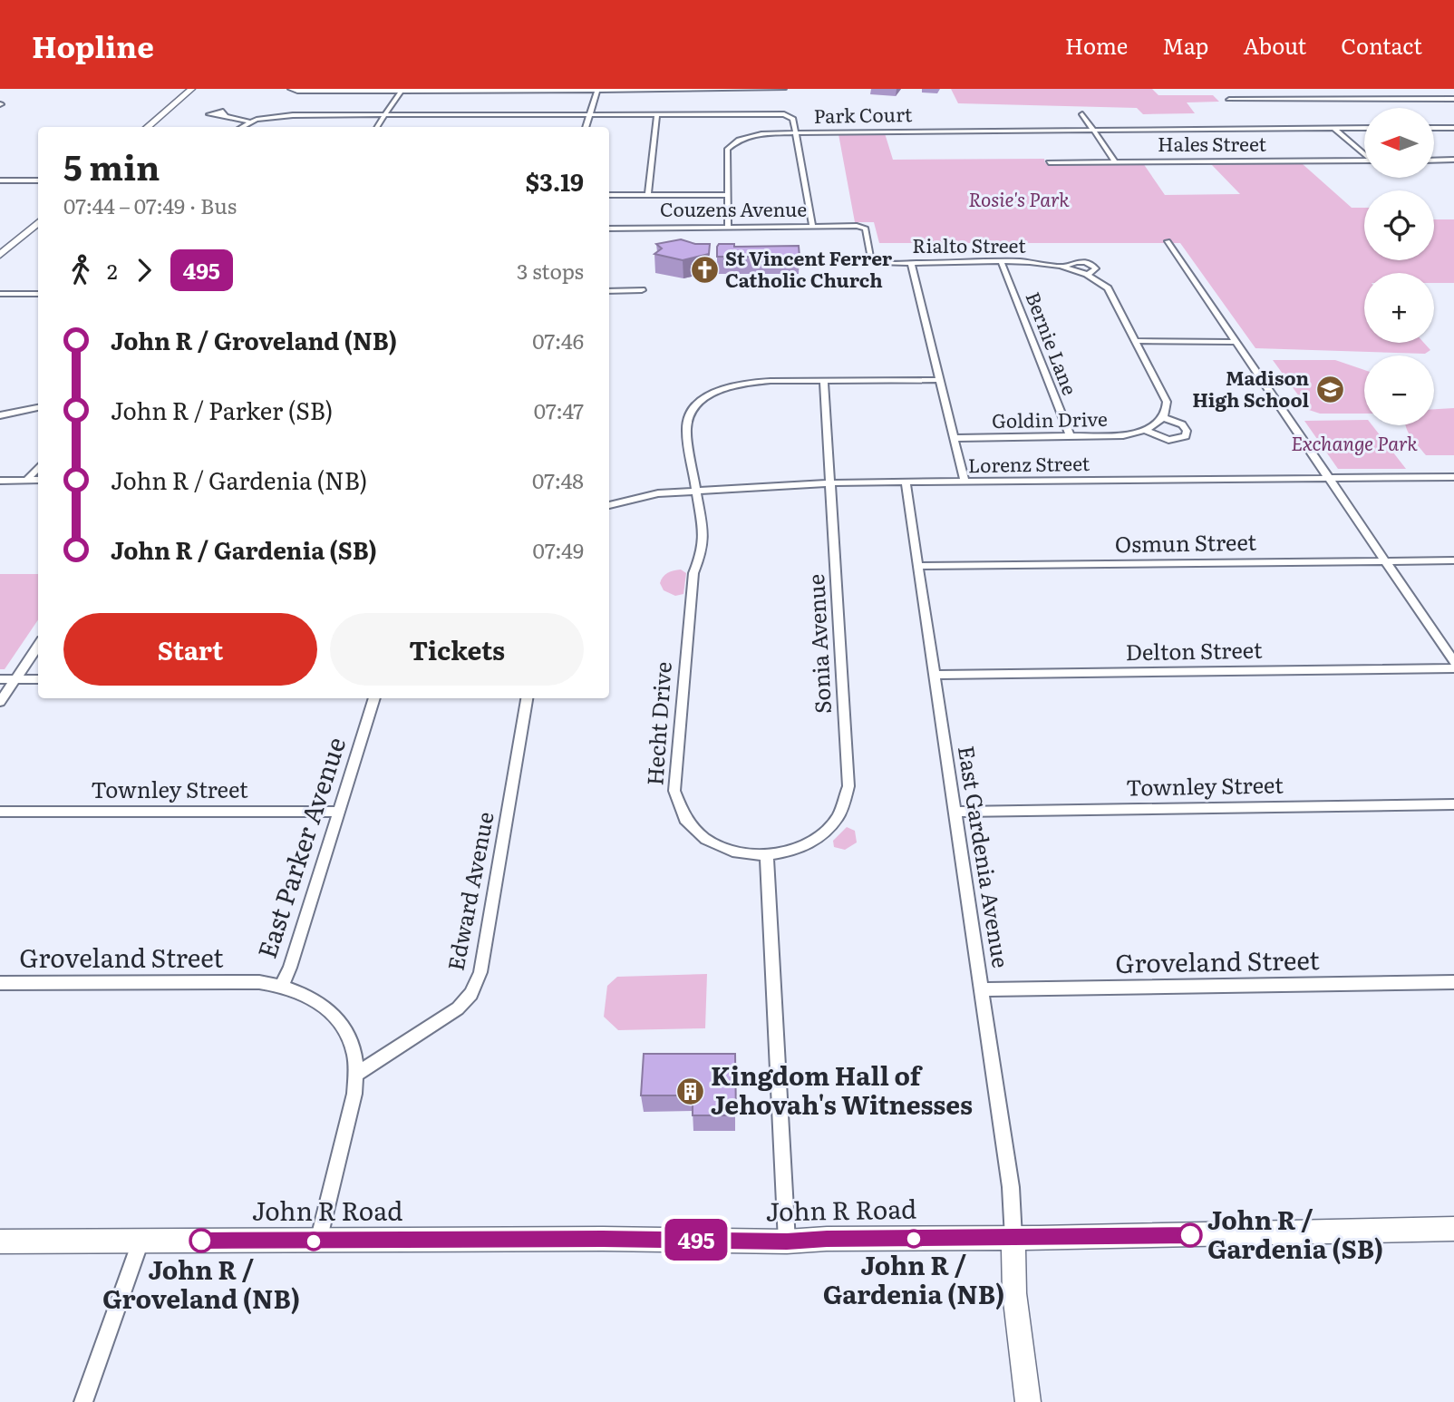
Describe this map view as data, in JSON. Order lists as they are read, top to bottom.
{
  "streets": {
    "main road": ["John R Road"],
    "street": [
      "Park Court",
      "Hales Street",
      "Couzens Avenue",
      "Rialto Street",
      "Bernie Lane",
      "Goldin Drive",
      "Lorenz Street",
      "Osmun Street",
      "Sonia Avenue",
      "Delton Street",
      "Hecht Drive",
      "Townley Street",
      "East Parker Avenue",
      "East Gardenia Avenue",
      "Edward Avenue",
      "Groveland Street"
    ]
  },
  "crossings": [
    ["Couzens Avenue", "Rialto Street"],
    ["Rialto Street", "Bernie Lane"],
    ["Bernie Lane", "Goldin Drive"],
    ["Lorenz Street", "Sonia Avenue"],
    ["Lorenz Street", "Hecht Drive"],
    ["Lorenz Street", "East Gardenia Avenue"],
    ["Osmun Street", "East Gardenia Avenue"],
    ["Sonia Avenue", "Hecht Drive"],
    ["Delton Street", "East Gardenia Avenue"],
    ["Townley Street", "East Parker Avenue"],
    ["Townley Street", "East Gardenia Avenue"],
    ["East Parker Avenue", "Edward Avenue"],
    ["East Parker Avenue", "Groveland Street"],
    ["East Parker Avenue", "John R Road"],
    ["East Gardenia Avenue", "Groveland Street"],
    ["East Gardenia Avenue", "John R Road"]
  ],
  "parks": ["Rosie's Park", "Exchange Park"],
  "places": {
    "church": ["St Vincent Ferrer Catholic Church"],
    "school or university": ["Madison High School"],
    "building": ["Kingdom Hall of Jehovah's Witnesses"],
    "other": ["John R / Gardenia (SB)", "John R / Gardenia (NB)", "John R / Groveland (NB)"]
  },
  "lines": ["bus line 495"],
  "north": "left",
  "page": {
    "header": "Hopline",
    "nav": [
      "Home",
      "Map",
      "About",
      "Contact"
    ],
    "on_map": "495",
    "map_buttons": ["+", "−"],
    "heading": ["5 min", "07:44 – 07:49 · Bus", "$3.19"],
    "legs": ["2", "495", "3 stops"],
    "list": [
      {
        "name": "John R / Groveland (NB)",
        "value": "07:46"
      },
      {
        "name": "John R / Parker (SB)",
        "value": "07:47"
      },
      {
        "name": "John R / Gardenia (NB)",
        "value": "07:48"
      },
      {
        "name": "John R / Gardenia (SB)",
        "value": "07:49"
      }
    ],
    "buttons": ["Start", "Tickets"]
  }
}
